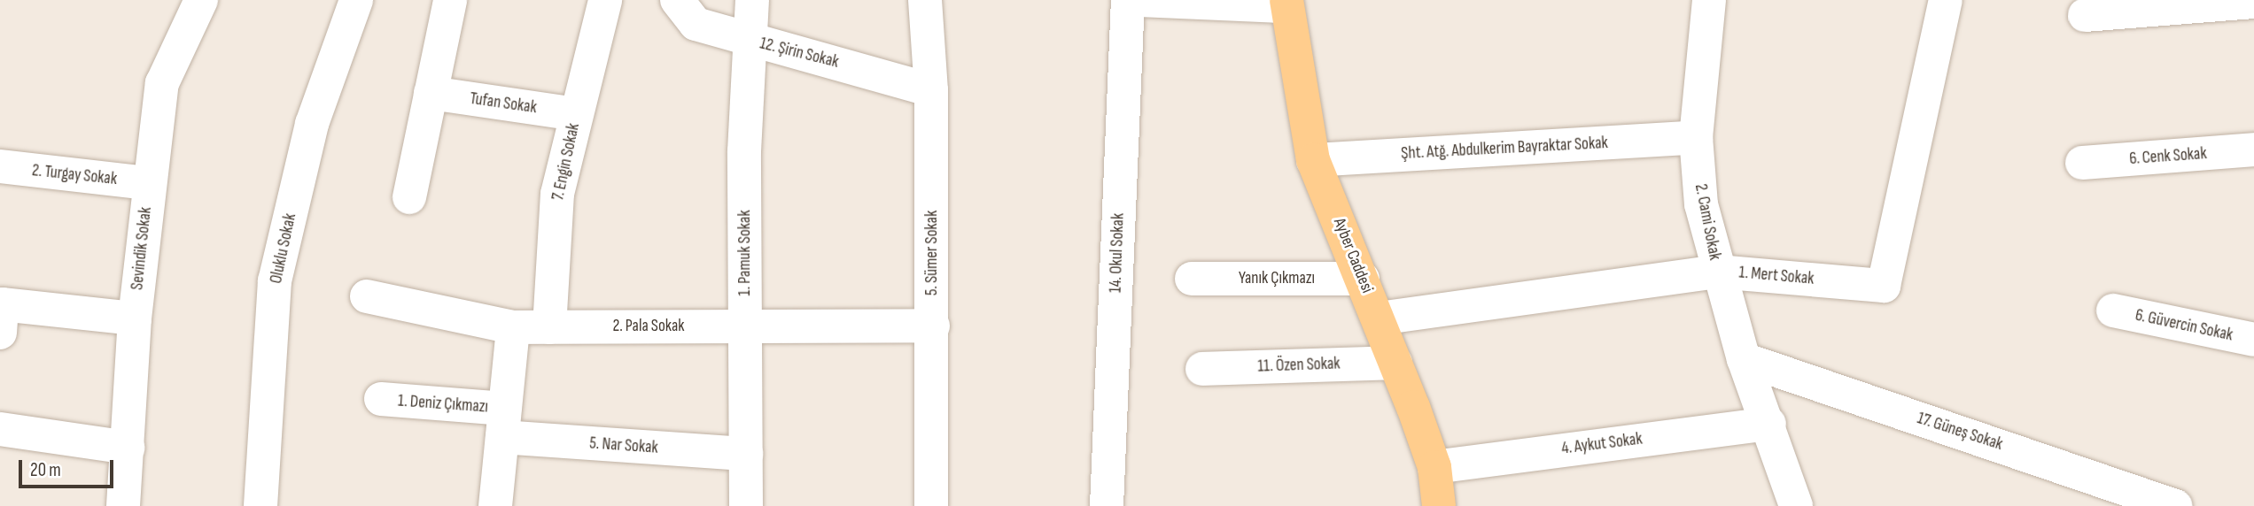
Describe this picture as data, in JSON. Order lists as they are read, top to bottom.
{
  "streets": {
    "main road": ["Ayber Caddesi"],
    "street": [
      "12. Şirin Sokak",
      "Tufan Sokak",
      "Şht. Atğ. Abdulkerim Bayraktar Sokak",
      "6. Cenk Sokak",
      "7. Engin Sokak",
      "2. Turgay Sokak",
      "2. Cami Sokak",
      "Sevindik Sokak",
      "Oluklu Sokak",
      "1. Pamuk Sokak",
      "5. Sümer Sokak",
      "14. Okul Sokak",
      "1. Mert Sokak",
      "Yanık Çıkmazı",
      "6. Güvercin Sokak",
      "2. Pala Sokak",
      "11. Özen Sokak",
      "1. Deniz Çıkmazı",
      "17. Güneş Sokak",
      "4. Aykut Sokak",
      "5. Nar Sokak"
    ]
  },
  "crossings": [
    ["12. Şirin Sokak", "1. Pamuk Sokak"],
    ["12. Şirin Sokak", "5. Sümer Sokak"],
    ["Tufan Sokak", "7. Engin Sokak"],
    ["Şht. Atğ. Abdulkerim Bayraktar Sokak", "2. Cami Sokak"],
    ["Şht. Atğ. Abdulkerim Bayraktar Sokak", "Ayber Caddesi"],
    ["7. Engin Sokak", "2. Pala Sokak"],
    ["2. Turgay Sokak", "Sevindik Sokak"],
    ["2. Cami Sokak", "1. Mert Sokak"],
    ["2. Cami Sokak", "17. Güneş Sokak"],
    ["2. Cami Sokak", "4. Aykut Sokak"],
    ["1. Pamuk Sokak", "2. Pala Sokak"],
    ["1. Pamuk Sokak", "5. Nar Sokak"],
    ["5. Sümer Sokak", "2. Pala Sokak"],
    ["Ayber Caddesi", "1. Mert Sokak"],
    ["Ayber Caddesi", "Yanık Çıkmazı"],
    ["Ayber Caddesi", "11. Özen Sokak"],
    ["Ayber Caddesi", "4. Aykut Sokak"],
    ["1. Deniz Çıkmazı", "5. Nar Sokak"]
  ],
  "scale_bar": "20 m"
}
